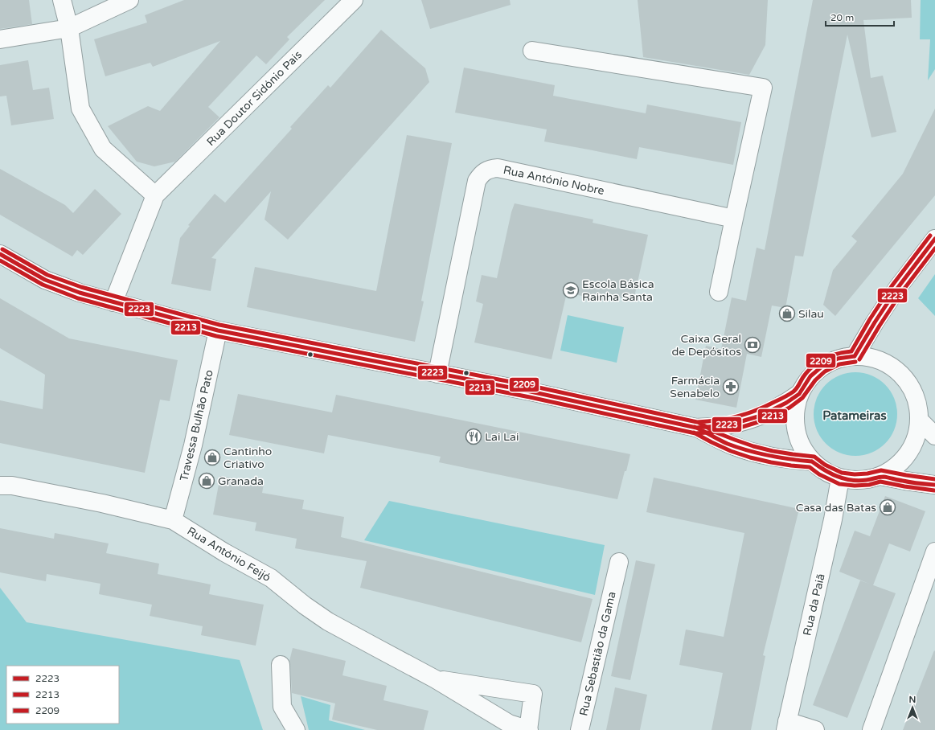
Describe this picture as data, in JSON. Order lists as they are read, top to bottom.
{
  "streets": {
    "street": [
      "Rua Doutor Sidónio Pais",
      "Rua António Nobre",
      "Travessa Bulhão Pato",
      "Rua António Feijó",
      "Rua da Paiã",
      "Rua Sebastião da Gama"
    ]
  },
  "crossings": [
    ["Travessa Bulhão Pato", "Rua António Feijó"]
  ],
  "districts": ["Patameiras"],
  "places": {
    "school or university": ["Escola Básica Rainha Santa"],
    "shop": [
      "Silau",
      "Cantinho Criativo",
      "Granada",
      "Casa das Batas"
    ],
    "bank": ["Caixa Geral de Depósitos"],
    "pharmacy": ["Farmácia Senabelo"],
    "restaurant": ["Lai Lai"]
  },
  "lines": ["transit line 2209", "transit line 2223", "transit line 2213"],
  "legend": ["2223", "2213", "2209"],
  "scale_bar": "20 m",
  "north": "top"
}
